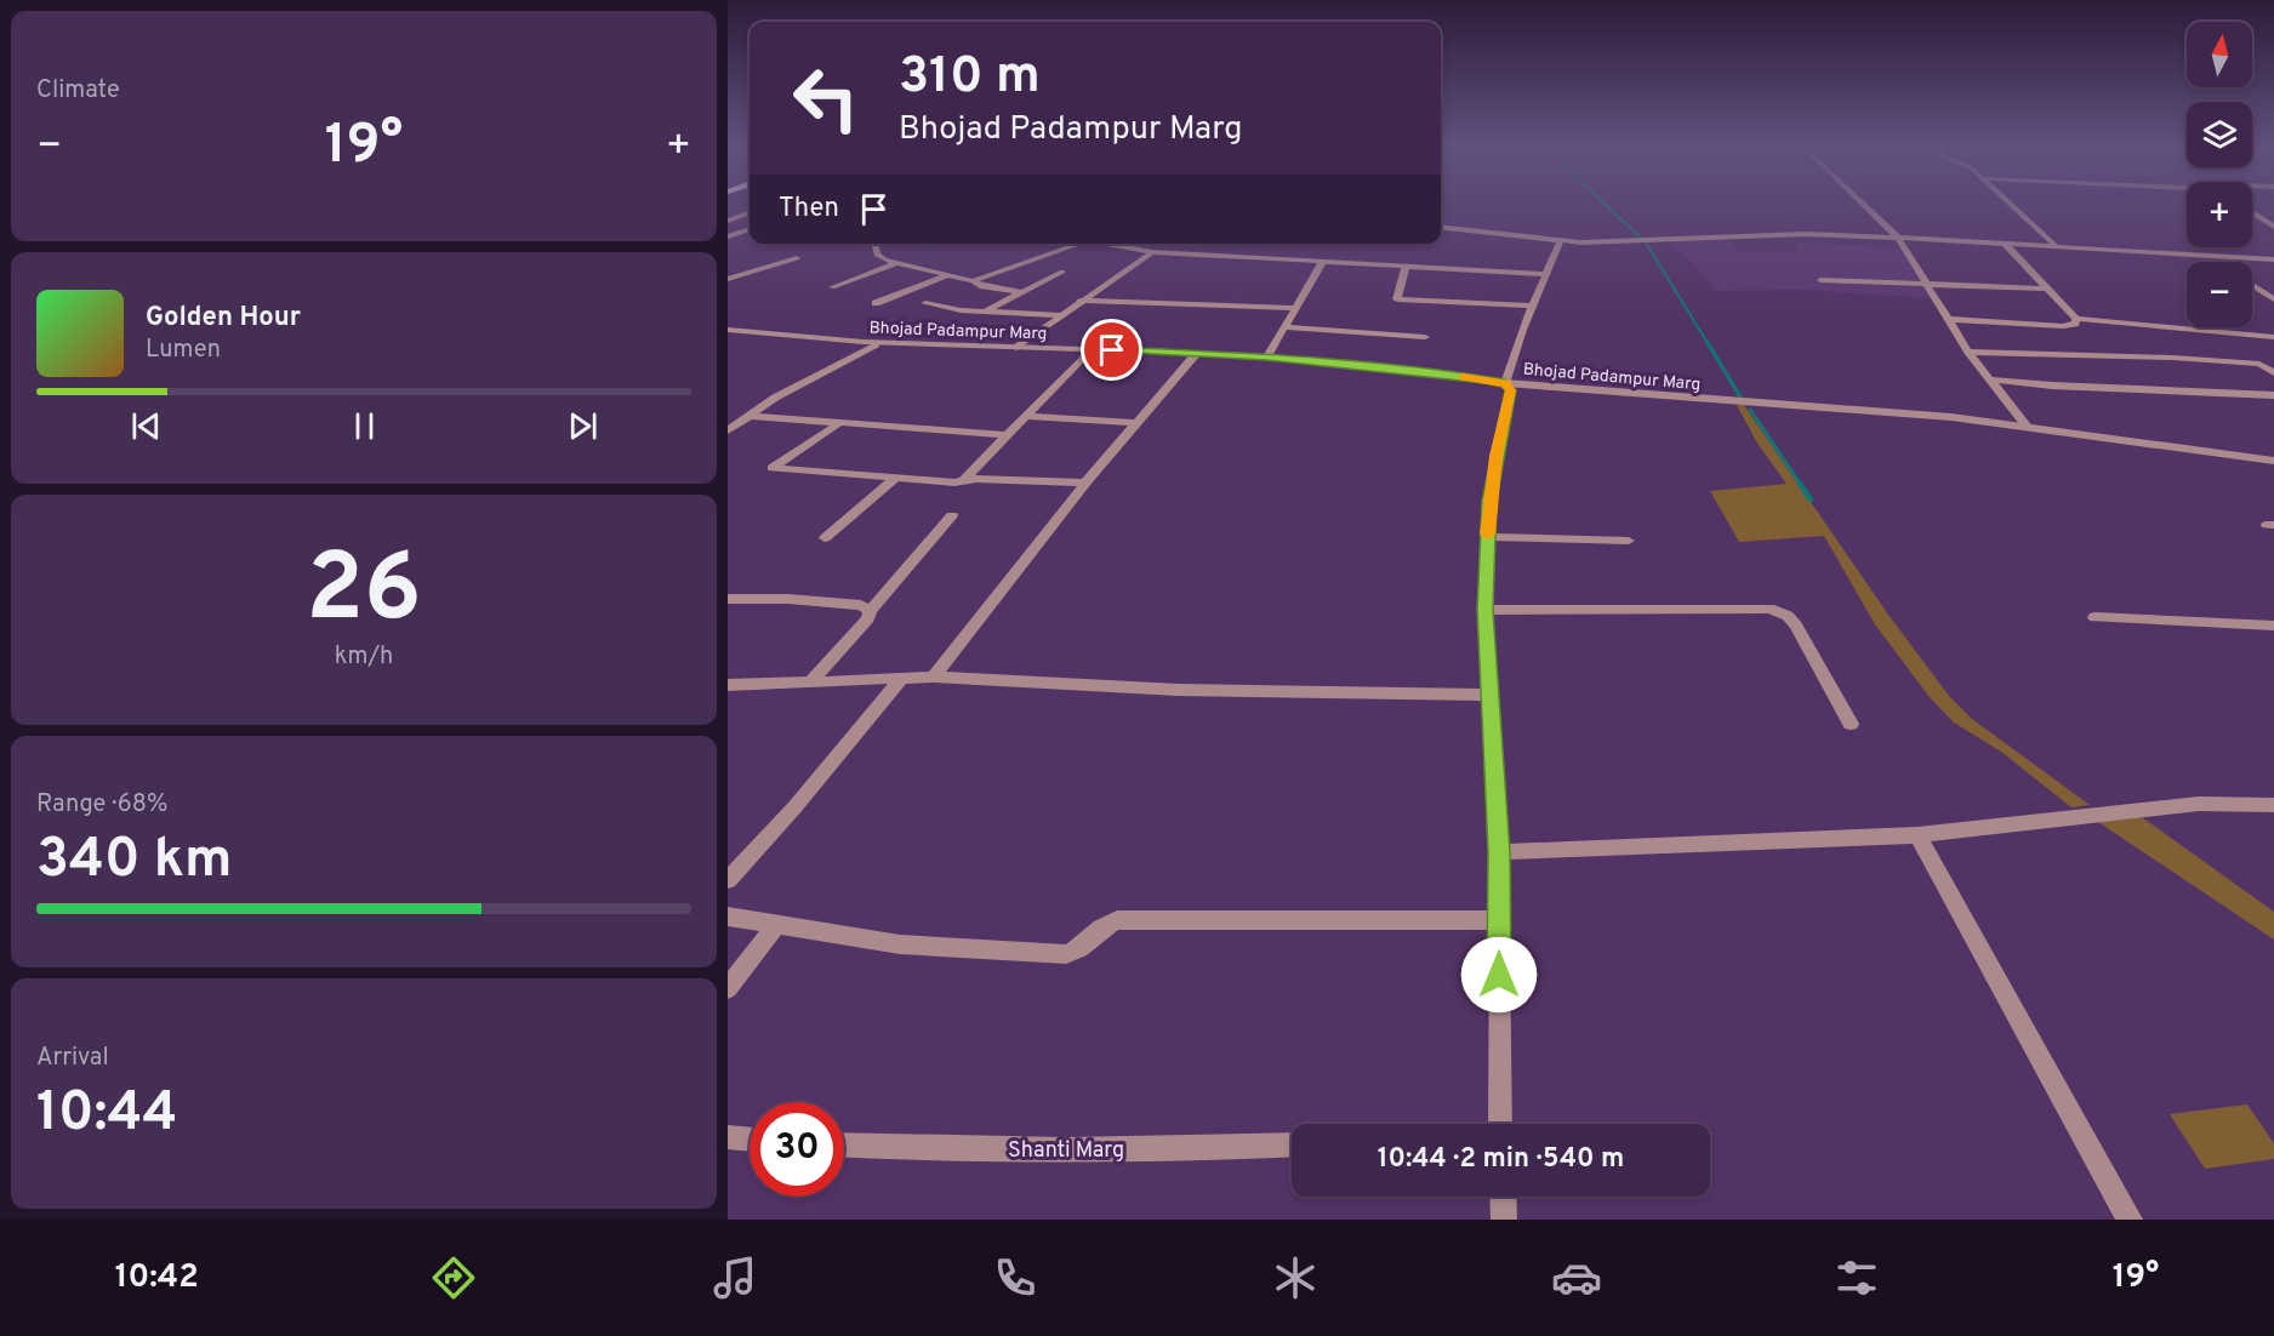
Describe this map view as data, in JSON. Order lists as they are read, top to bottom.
{
  "streets": {
    "street": ["Bhojad Padampur Marg", "Shanti Marg"]
  },
  "north": "top",
  "page": {
    "tile": [
      "Climate",
      ["26", "km/h"],
      ["Range · 68%", "340 km"],
      ["Arrival", "10:44"]
    ],
    "map_buttons": ["+", "−"],
    "turn": ["310 m", "Bhojad Padampur Marg"],
    "heat": ["−", "19°", "+"],
    "then": "Then",
    "song": ["Golden Hour", "Lumen"],
    "limit": "30",
    "trip": "10:44 · 2 min · 540 m",
    "tabs": ["10:42", "19°"]
  }
}
